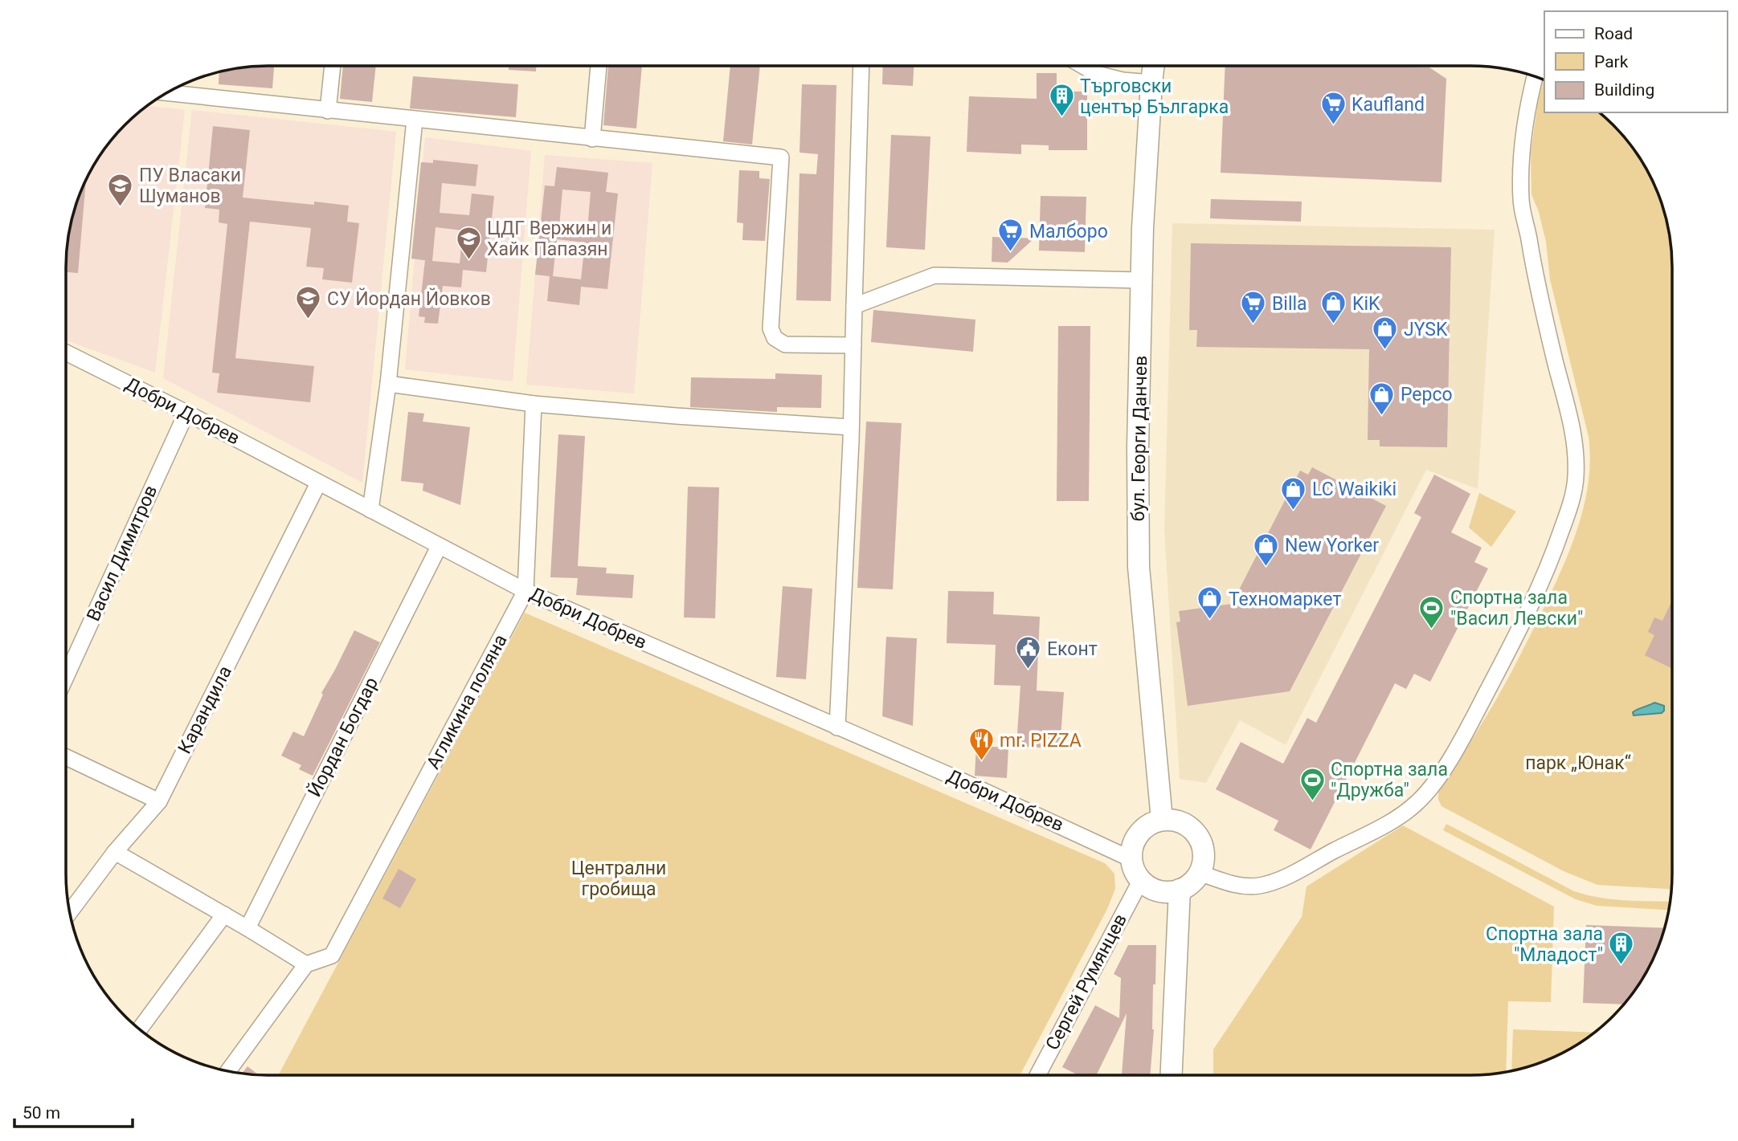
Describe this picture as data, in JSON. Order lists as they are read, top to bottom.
{
  "streets": {
    "main road": ["бул. Георги Данчев"],
    "street": [
      "Добри Добрев",
      "Васил Димитров",
      "Агликина поляна",
      "Карандила",
      "Йордан Богдар",
      "Сергей Румянцев"
    ]
  },
  "crossings": [
    ["Добри Добрев", "бул. Георги Данчев"],
    ["Добри Добрев", "Васил Димитров"],
    ["Добри Добрев", "Агликина поляна"],
    ["Добри Добрев", "Карандила"],
    ["Добри Добрев", "Йордан Богдар"],
    ["Добри Добрев", "Сергей Румянцев"],
    ["бул. Георги Данчев", "Сергей Румянцев"]
  ],
  "parks": ["парк „Юнак“", "Централни гробища"],
  "places": {
    "building": ["Търговски център Българка", "Спортна зала \"Младост\""],
    "supermarket": ["Kaufland", "Малборо", "Billa"],
    "school or university": ["ПУ Власаки Шуманов", "ЦДГ Вержин и Хайк Папазян", "СУ Йордан Йовков"],
    "shop": [
      "KiK",
      "JYSK",
      "Pepco",
      "LC Waikiki",
      "New Yorker",
      "Техномаркет"
    ],
    "sports": ["Спортна зала \"Васил Левски\"", "Спортна зала \"Дружба\""],
    "public building": ["Еконт"],
    "restaurant": ["mr. PIZZA"]
  },
  "legend": ["Road", "Park", "Building"],
  "scale_bar": "50 m"
}
